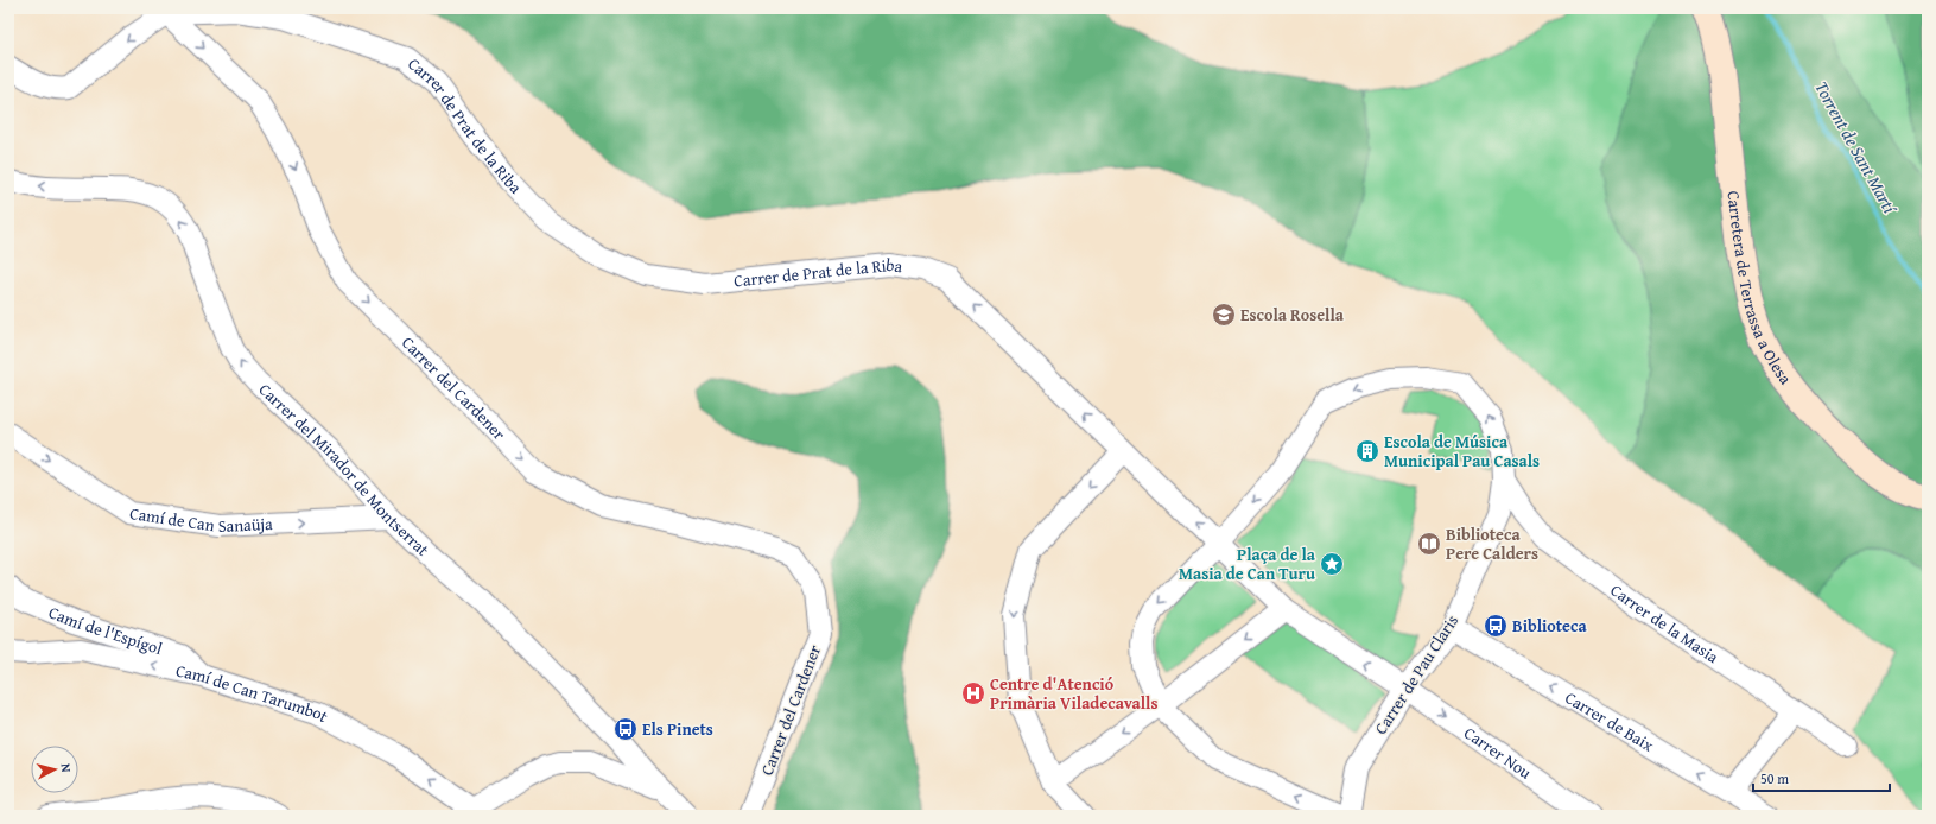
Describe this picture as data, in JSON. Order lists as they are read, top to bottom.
{
  "streets": {
    "street": [
      "Carrer de Prat de la Riba",
      "Carretera de Terrassa a Olesa",
      "Carrer del Cardener",
      "Carrer del Mirador de Montserrat",
      "Camí de Can Sanaüja",
      "Carrer de la Masia",
      "Camí de l'Espígol",
      "Carrer de Pau Claris",
      "Camí de Can Tarumbot",
      "Carrer de Baix",
      "Carrer Nou"
    ]
  },
  "crossings": [
    ["Carrer de Prat de la Riba", "Carrer del Cardener"],
    ["Carrer de Prat de la Riba", "Carrer de Pau Claris"],
    ["Carrer de Prat de la Riba", "Carrer Nou"],
    ["Carrer del Mirador de Montserrat", "Camí de Can Sanaüja"],
    ["Carrer de la Masia", "Carrer de Pau Claris"],
    ["Camí de l'Espígol", "Camí de Can Tarumbot"],
    ["Carrer de Pau Claris", "Carrer de Baix"],
    ["Carrer de Pau Claris", "Carrer Nou"]
  ],
  "one_way": [
    "Carrer de Prat de la Riba",
    "Carrer del Cardener",
    "Carrer del Mirador de Montserrat",
    "Camí de Can Sanaüja",
    "Carrer de Baix",
    "Carrer Nou"
  ],
  "water": ["Torrent de Sant Martí"],
  "places": {
    "school or university": ["Escola Rosella"],
    "building": ["Escola de Música Municipal Pau Casals"],
    "library": ["Biblioteca Pere Calders"],
    "place": ["Plaça de la Masia de Can Turu"],
    "bus stop": ["Biblioteca", "Els Pinets"],
    "hospital": ["Centre d'Atenció Primària Viladecavalls"]
  },
  "scale_bar": "50 m",
  "north": "right"
}
